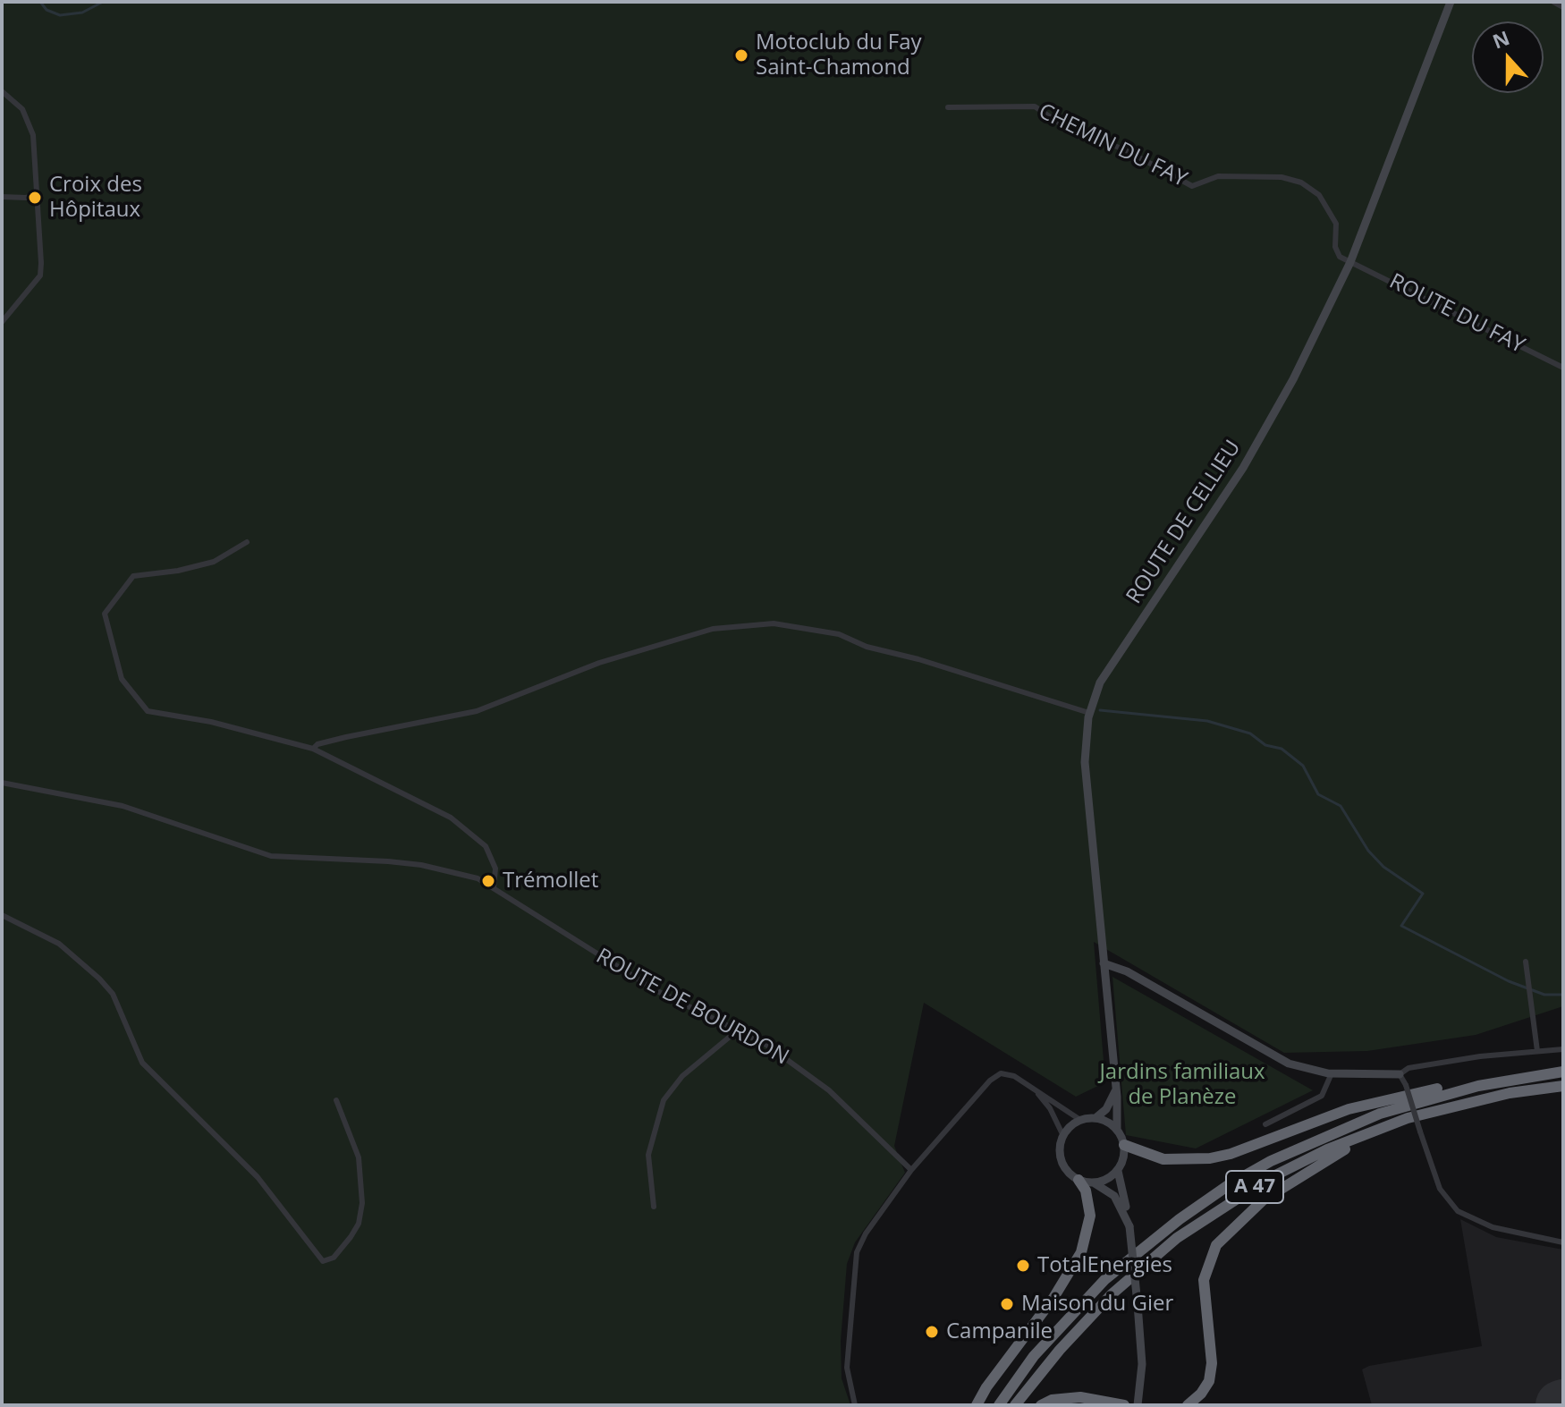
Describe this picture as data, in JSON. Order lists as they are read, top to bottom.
{
  "streets": {
    "highway": ["A 47"],
    "main road": ["ROUTE DE CELLIEU"],
    "street": ["CHEMIN DU FAY", "ROUTE DU FAY", "ROUTE DE BOURDON"]
  },
  "crossings": [
    ["CHEMIN DU FAY", "ROUTE DU FAY"],
    ["CHEMIN DU FAY", "ROUTE DE CELLIEU"],
    ["ROUTE DU FAY", "ROUTE DE CELLIEU"]
  ],
  "parks": ["Jardins familiaux de Planèze"],
  "places": [
    "Motoclub du Fay Saint-Chamond",
    "Croix des Hôpitaux",
    "Trémollet",
    "TotalEnergies",
    "Maison du Gier",
    "Campanile"
  ],
  "north": "top"
}
